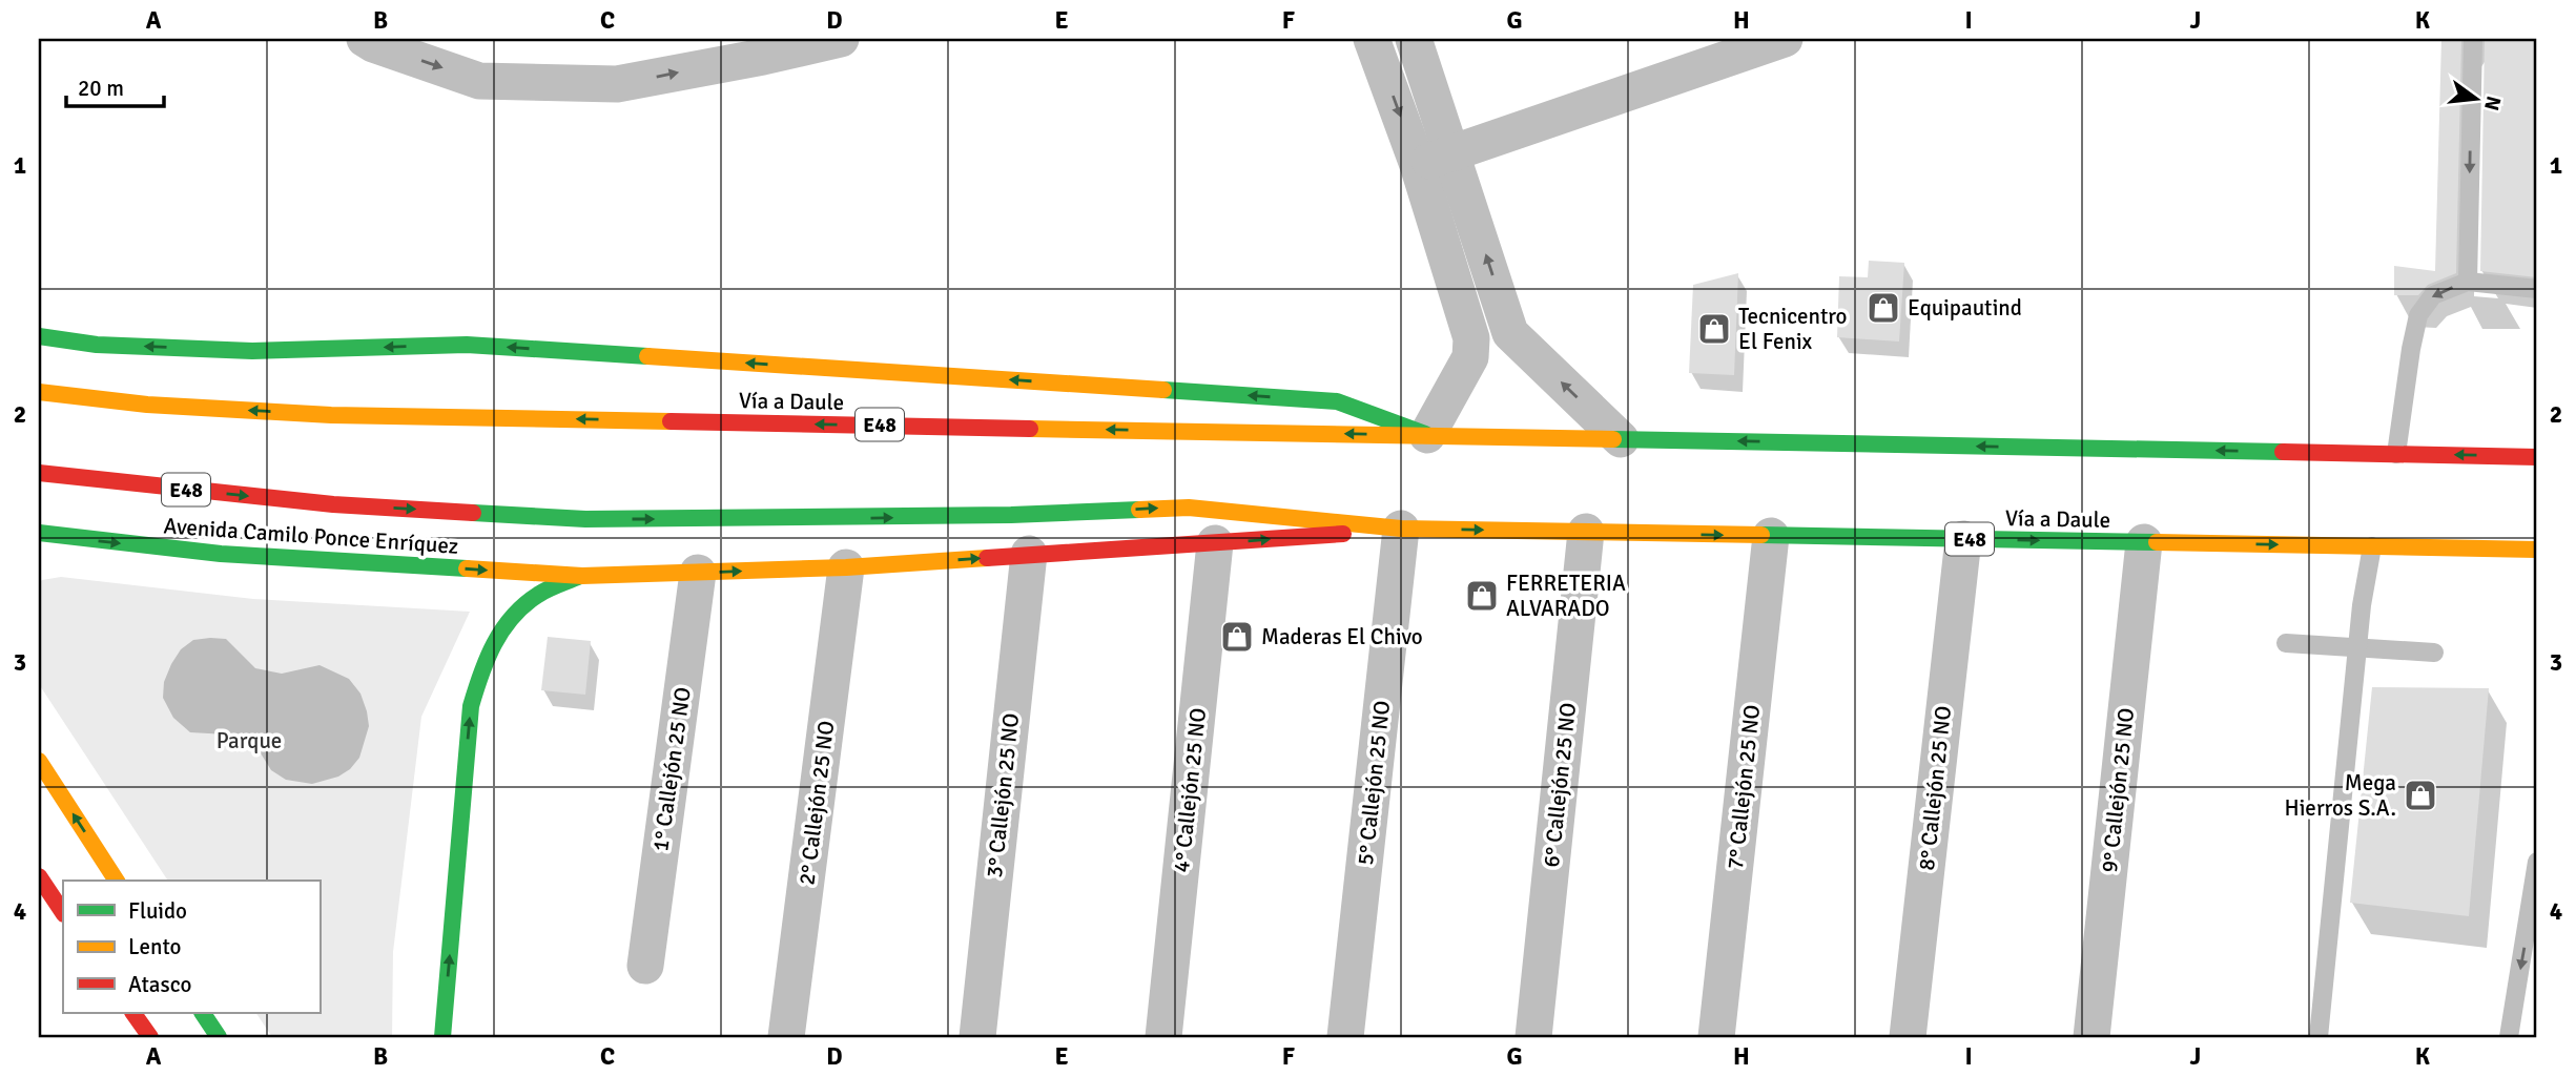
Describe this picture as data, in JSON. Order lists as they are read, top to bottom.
{
  "streets": {
    "main road": ["Vía a Daule", "E48", "Avenida Camilo Ponce Enríquez"],
    "street": [
      "1° Callejón 25 NO",
      "5° Callejón 25 NO",
      "6° Callejón 25 NO",
      "7° Callejón 25 NO",
      "8° Callejón 25 NO",
      "4° Callejón 25 NO",
      "9° Callejón 25 NO",
      "3° Callejón 25 NO",
      "2° Callejón 25 NO"
    ]
  },
  "crossings": [
    ["Vía a Daule", "E48"],
    ["Vía a Daule", "Avenida Camilo Ponce Enríquez"],
    ["Vía a Daule", "1° Callejón 25 NO"],
    ["Vía a Daule", "5° Callejón 25 NO"],
    ["Vía a Daule", "6° Callejón 25 NO"],
    ["Vía a Daule", "7° Callejón 25 NO"],
    ["Vía a Daule", "8° Callejón 25 NO"],
    ["Vía a Daule", "4° Callejón 25 NO"],
    ["Vía a Daule", "9° Callejón 25 NO"],
    ["Vía a Daule", "3° Callejón 25 NO"],
    ["Vía a Daule", "2° Callejón 25 NO"]
  ],
  "one_way": ["Avenida Camilo Ponce Enríquez"],
  "parks": ["Parque"],
  "places": {
    "shop": [
      "Equipautind",
      "Tecnicentro El Fenix",
      "FERRETERIA ALVARADO",
      "Maderas El Chivo",
      "Mega Hierros S.A."
    ]
  },
  "legend": ["Fluido", "Lento", "Atasco"],
  "scale_bar": "20 m",
  "north": "right",
  "grid": {
    "columns": [
      "A",
      "B",
      "C",
      "D",
      "E",
      "F",
      "G",
      "H",
      "I",
      "J",
      "K"
    ],
    "rows": [
      "1",
      "2",
      "3",
      "4"
    ]
  }
}
